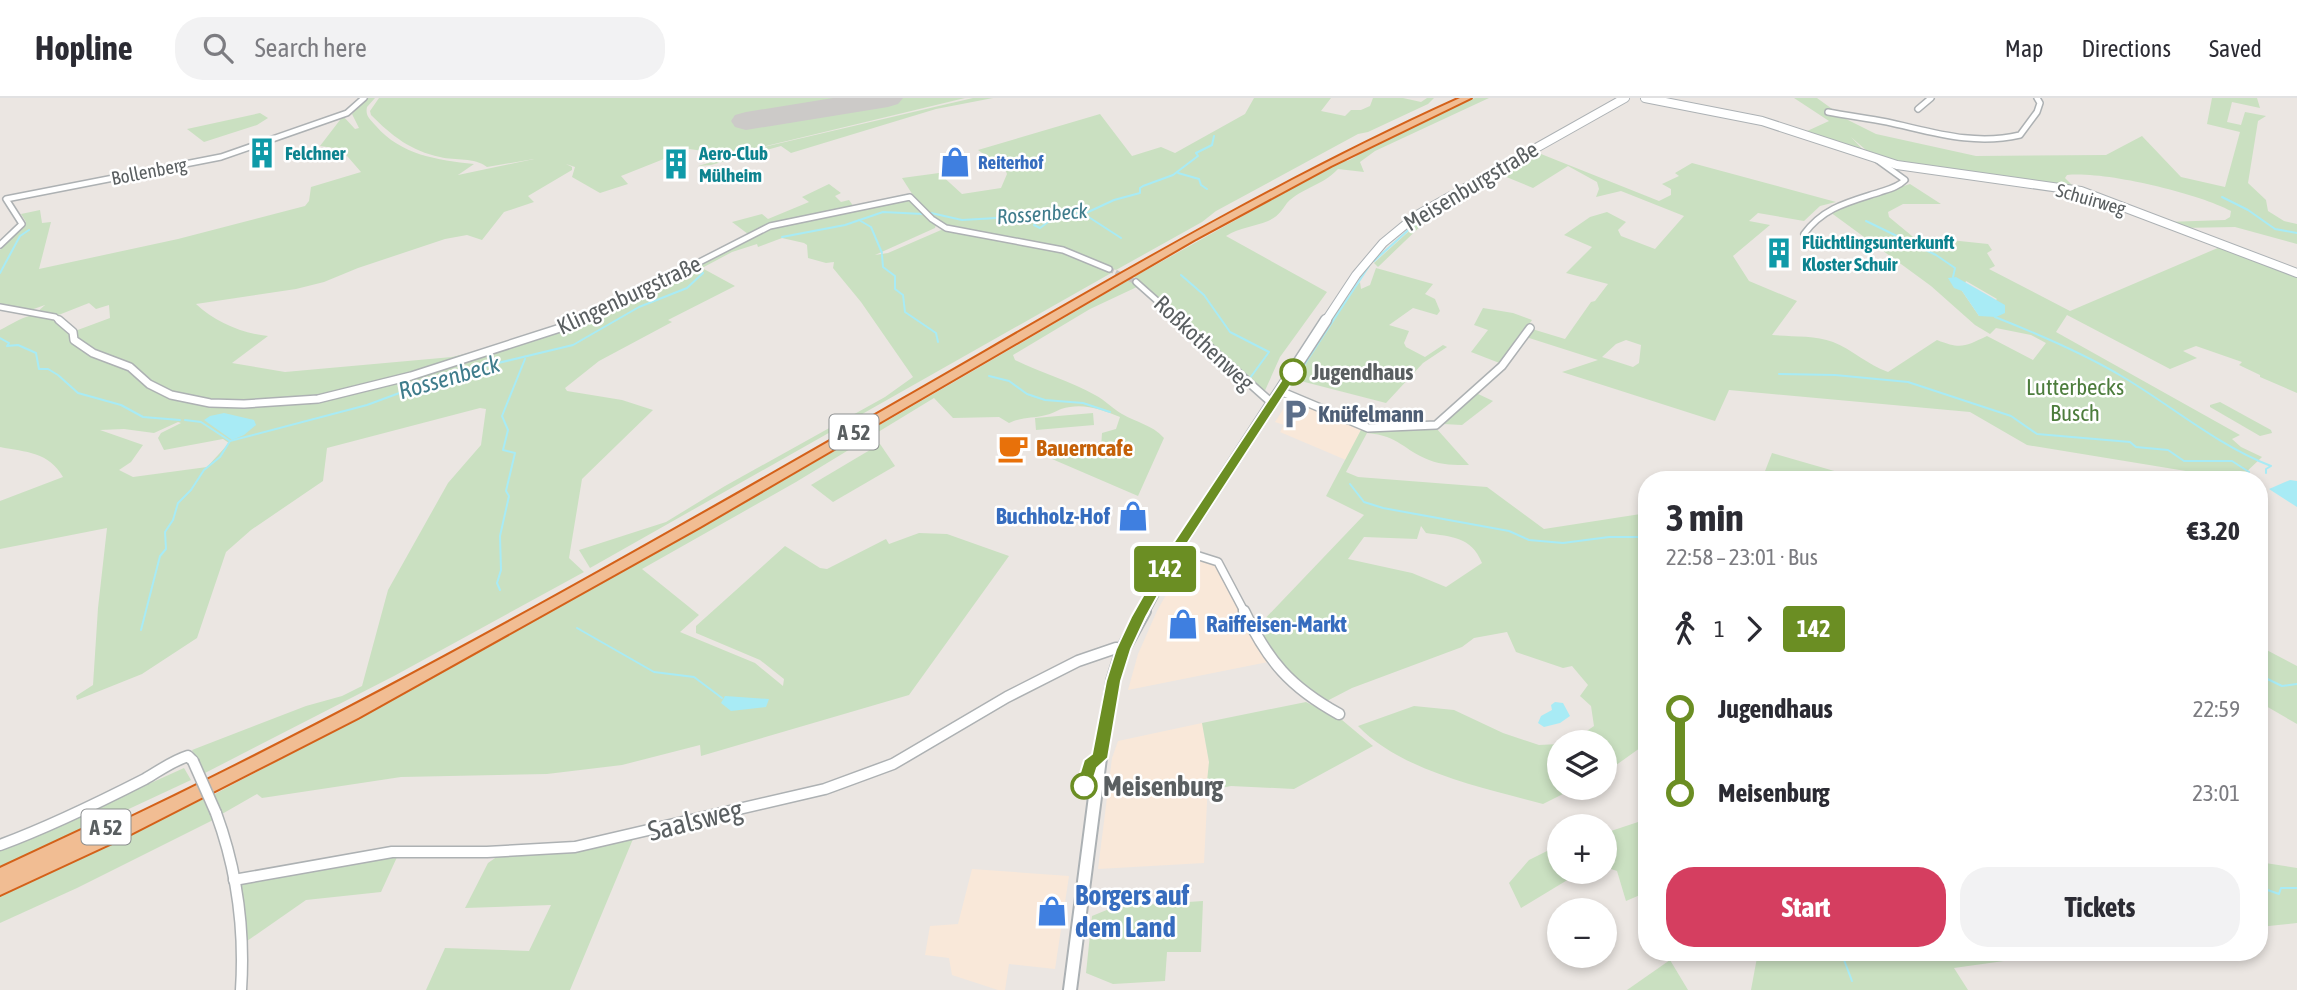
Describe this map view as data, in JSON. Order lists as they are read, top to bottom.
{
  "streets": {
    "highway": ["A 52"],
    "main road": ["Meisenburgstraße", "Schuirweg"],
    "street": [
      "Bollenberg",
      "Klingenburgstraße",
      "Roßkothenweg",
      "Saalsweg"
    ]
  },
  "crossings": [
    ["Meisenburgstraße", "Roßkothenweg"],
    ["Meisenburgstraße", "Saalsweg"]
  ],
  "water": ["Rossenbeck"],
  "parks": ["Lutterbecks Busch"],
  "places": {
    "building": ["Felchner", "Aero-Club Mülheim", "Flüchtlingsunterkunft Kloster Schuir"],
    "shop": [
      "Reiterhof",
      "Buchholz-Hof",
      "Raiffeisen-Markt",
      "Borgers auf dem Land"
    ],
    "other": ["Jugendhaus", "Meisenburg"],
    "parking": ["Knüfelmann"],
    "cafe": ["Bauerncafe"]
  },
  "lines": ["bus line 142"],
  "page": {
    "header": "Hopline",
    "search": "Search here",
    "nav": ["Map", "Directions", "Saved"],
    "on_map": "142",
    "heading": ["3 min", "22:58 – 23:01 · Bus", "€3.20"],
    "legs": ["1", "142"],
    "list": [
      {
        "name": "Jugendhaus",
        "value": "22:59"
      },
      {
        "name": "Meisenburg",
        "value": "23:01"
      }
    ],
    "map_buttons": ["+", "−"],
    "buttons": ["Start", "Tickets"]
  }
}
